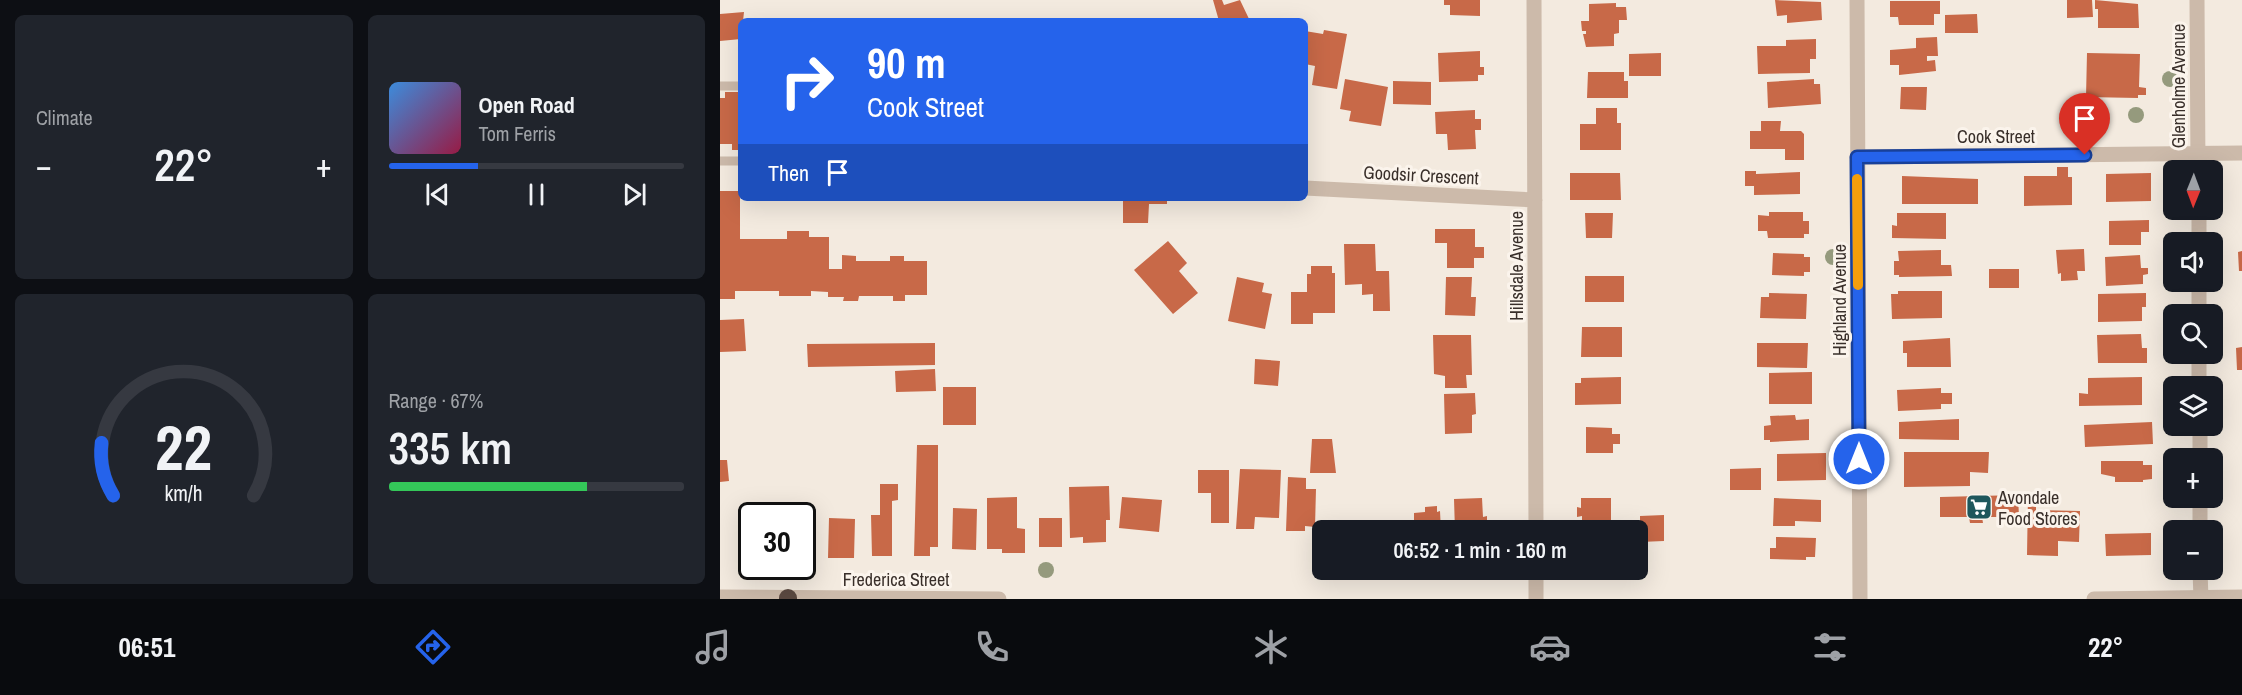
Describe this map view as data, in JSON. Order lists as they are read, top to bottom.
{
  "streets": {
    "street": [
      "Glenholme Avenue",
      "Cook Street",
      "Goodsir Crescent",
      "Hillsdale Avenue",
      "Highland Avenue",
      "Frederica Street"
    ]
  },
  "crossings": [
    ["Glenholme Avenue", "Cook Street"],
    ["Cook Street", "Highland Avenue"],
    ["Goodsir Crescent", "Hillsdale Avenue"]
  ],
  "places": {
    "supermarket": ["Avondale Food Stores"]
  },
  "north": "bottom",
  "page": {
    "tile": [
      "Climate",
      ["Range · 67%", "335 km"]
    ],
    "turn": ["90 m", "Cook Street"],
    "song": ["Open Road", "Tom Ferris"],
    "heat": ["−", "22°", "+"],
    "then": "Then",
    "map_buttons": ["+", "−"],
    "limit": "30",
    "trip": "06:52 · 1 min · 160 m",
    "tabs": ["06:51", "22°"],
    "gauge": ["22", "km/h"]
  }
}
